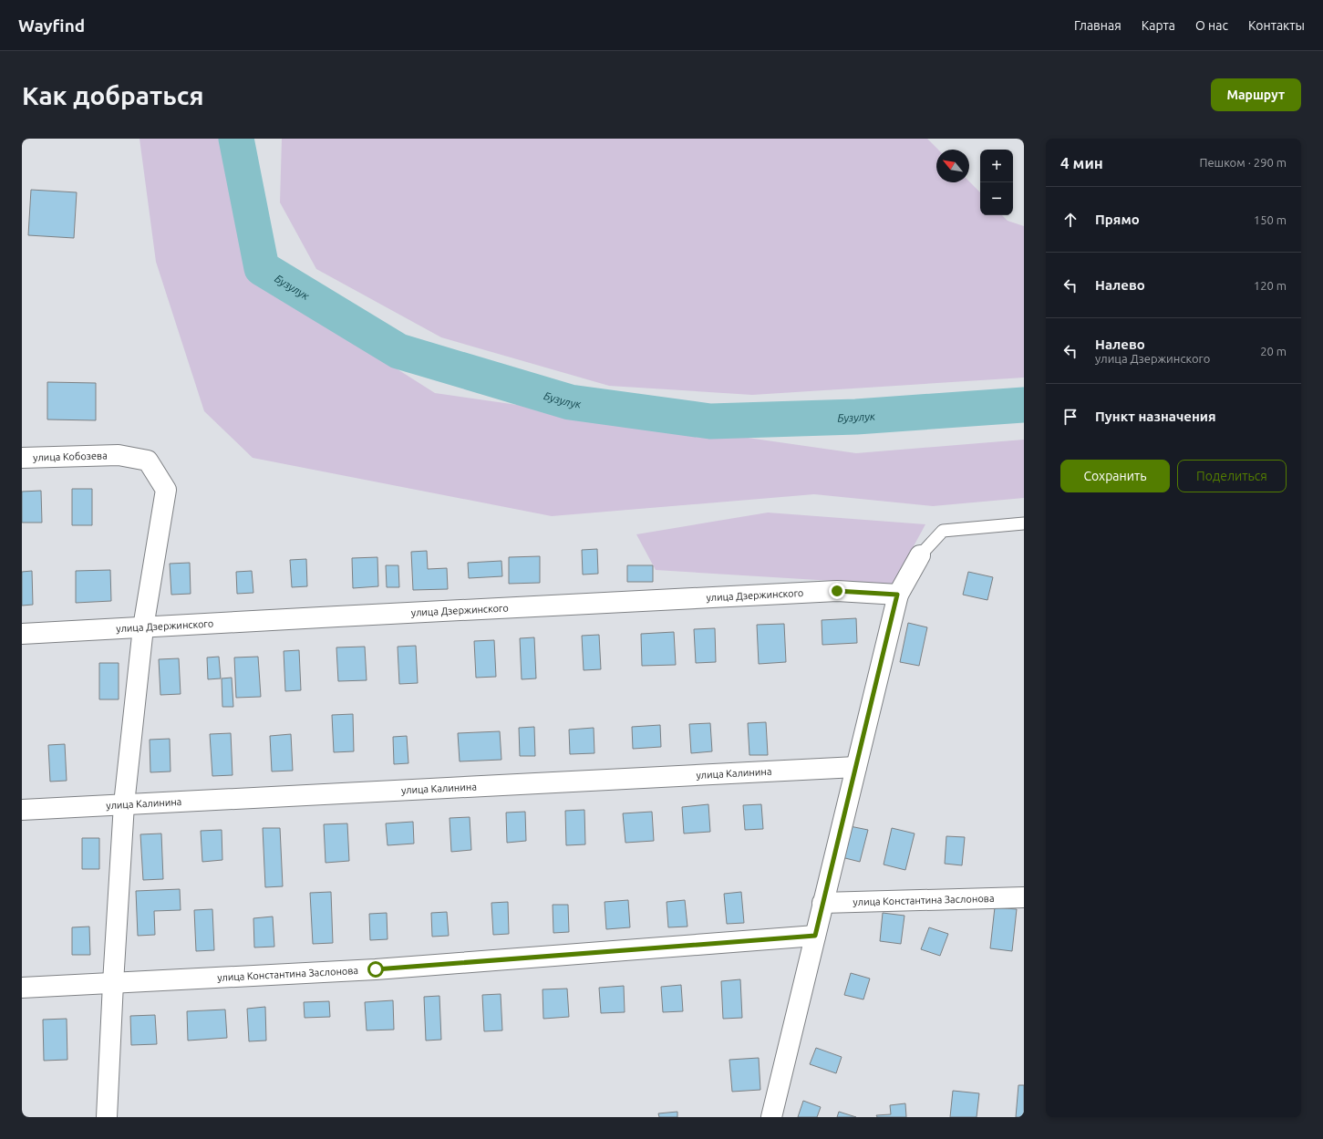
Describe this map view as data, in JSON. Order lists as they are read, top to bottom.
{
  "streets": {
    "street": [
      "улица Кобозева",
      "улица Дзержинского",
      "улица Калинина",
      "улица Константина Заслонова"
    ]
  },
  "crossings": [
    ["улица Кобозева", "улица Дзержинского"],
    ["улица Кобозева", "улица Калинина"],
    ["улица Кобозева", "улица Константина Заслонова"]
  ],
  "water": ["Бузулук"],
  "north": "top left",
  "page": {
    "header": "Wayfind",
    "nav": [
      "Главная",
      "Карта",
      "О нас",
      "Контакты"
    ],
    "buttons": [
      "Маршрут",
      ["Сохранить", "Поделиться"]
    ],
    "title": "Как добраться",
    "heading": ["4 мин", "Пешком · 290 m"],
    "map_buttons": ["+", "−"],
    "list": [
      ["Прямо", "150 m"],
      ["Налево", "120 m"],
      ["Налево", "улица Дзержинского", "20 m"],
      "Пункт назначения"
    ]
  }
}
